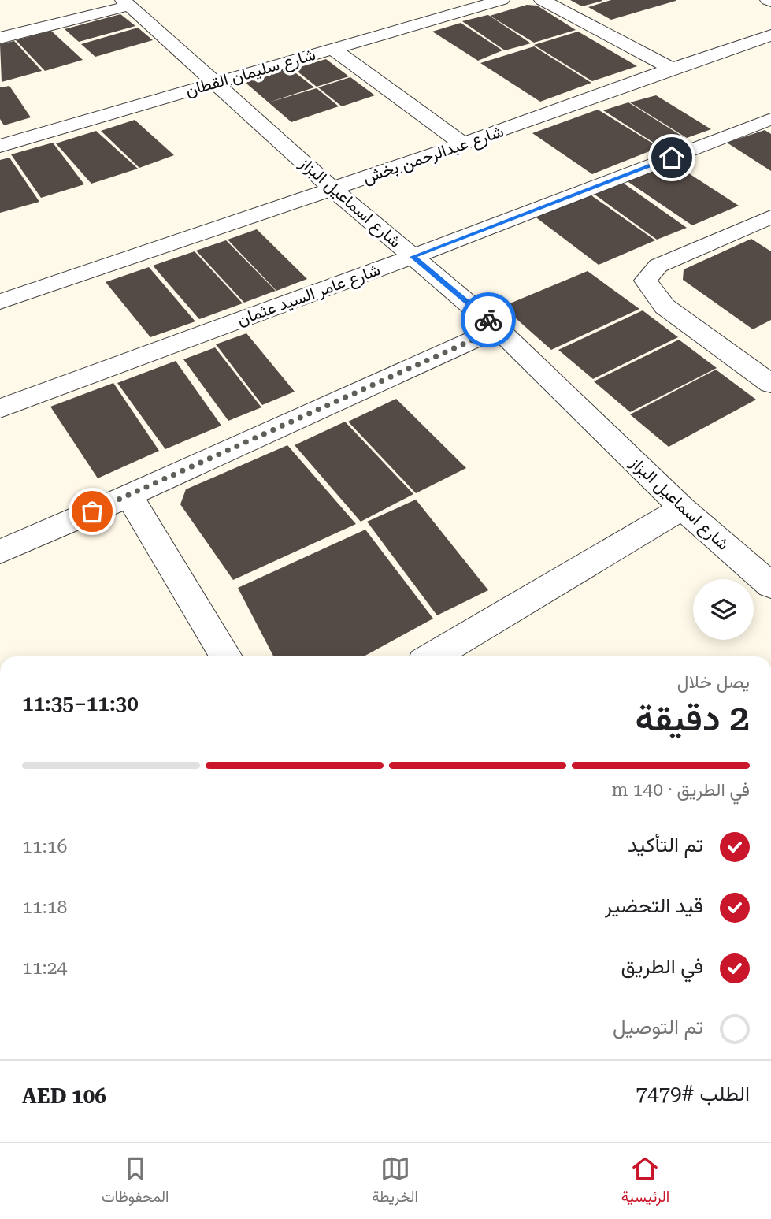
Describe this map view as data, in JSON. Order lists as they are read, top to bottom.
{
  "streets": {
    "street": [
      "شارع سليمان القطان",
      "شارع عبدالرحمن بخش",
      "شارع اسماعيل البزاز",
      "شارع عامر السيد عثمان"
    ]
  },
  "crossings": [
    ["شارع سليمان القطان", "شارع اسماعيل البزاز"],
    ["شارع عبدالرحمن بخش", "شارع اسماعيل البزاز"],
    ["شارع اسماعيل البزاز", "شارع عامر السيد عثمان"]
  ],
  "page": {
    "heading": ["2 دقيقة", "يصل خلال", "11:30–11:35"],
    "panel": ["الطلب #7479", "AED 106"],
    "bar": "في الطريق · 140 m",
    "list": [
      ["تم التأكيد", "11:16"],
      ["قيد التحضير", "11:18"],
      ["في الطريق", "11:24"],
      "تم التوصيل"
    ],
    "tabs": ["الرئيسية", "الخريطة", "المحفوظات"]
  }
}
